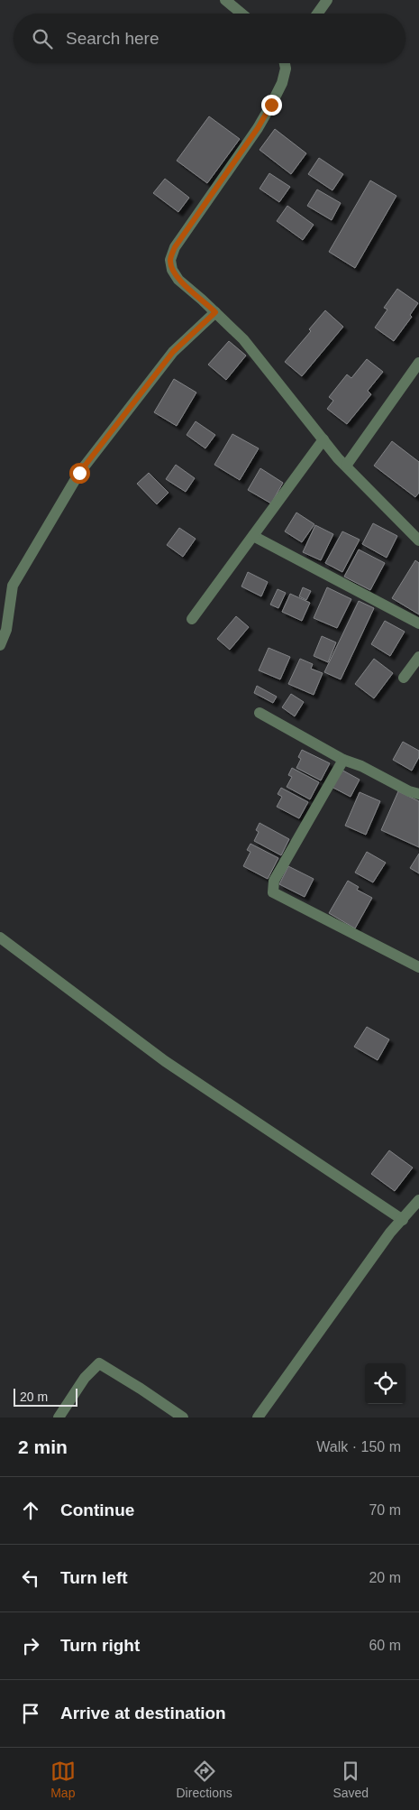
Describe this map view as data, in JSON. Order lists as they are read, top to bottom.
{
  "scale_bar": "20 m",
  "page": {
    "search": "Search here",
    "scale": "20 m",
    "heading": ["2 min", "Walk · 150 m"],
    "list": [
      ["Continue", "70 m"],
      ["Turn left", "20 m"],
      ["Turn right", "60 m"],
      "Arrive at destination"
    ],
    "nav": ["Map", "Directions", "Saved"]
  }
}
